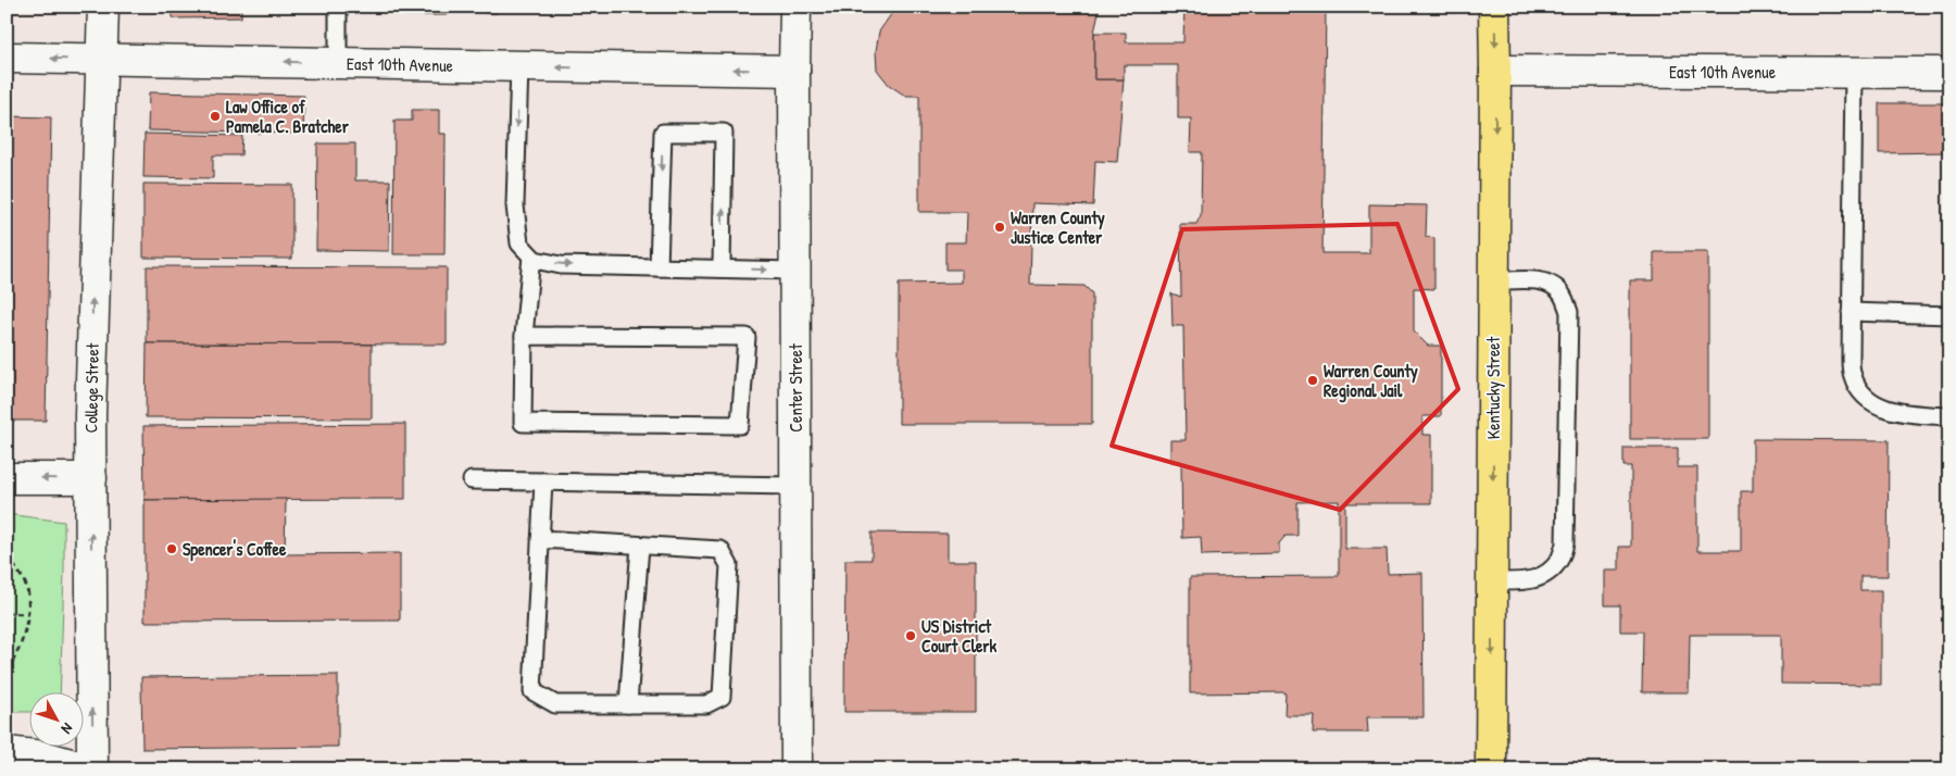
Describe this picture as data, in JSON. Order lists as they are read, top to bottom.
{
  "streets": {
    "main road": ["Kentucky Street"],
    "street": ["East 10th Avenue", "College Street", "Center Street"]
  },
  "crossings": [
    ["East 10th Avenue", "College Street"],
    ["East 10th Avenue", "Center Street"],
    ["East 10th Avenue", "Kentucky Street"]
  ],
  "one_way": ["East 10th Avenue", "College Street", "Kentucky Street"],
  "places": [
    "Law Office of Pamela C. Bratcher",
    "Warren County Justice Center",
    "Warren County Regional Jail",
    "Spencer's Coffee",
    "US District Court Clerk"
  ],
  "north": "bottom right"
}
